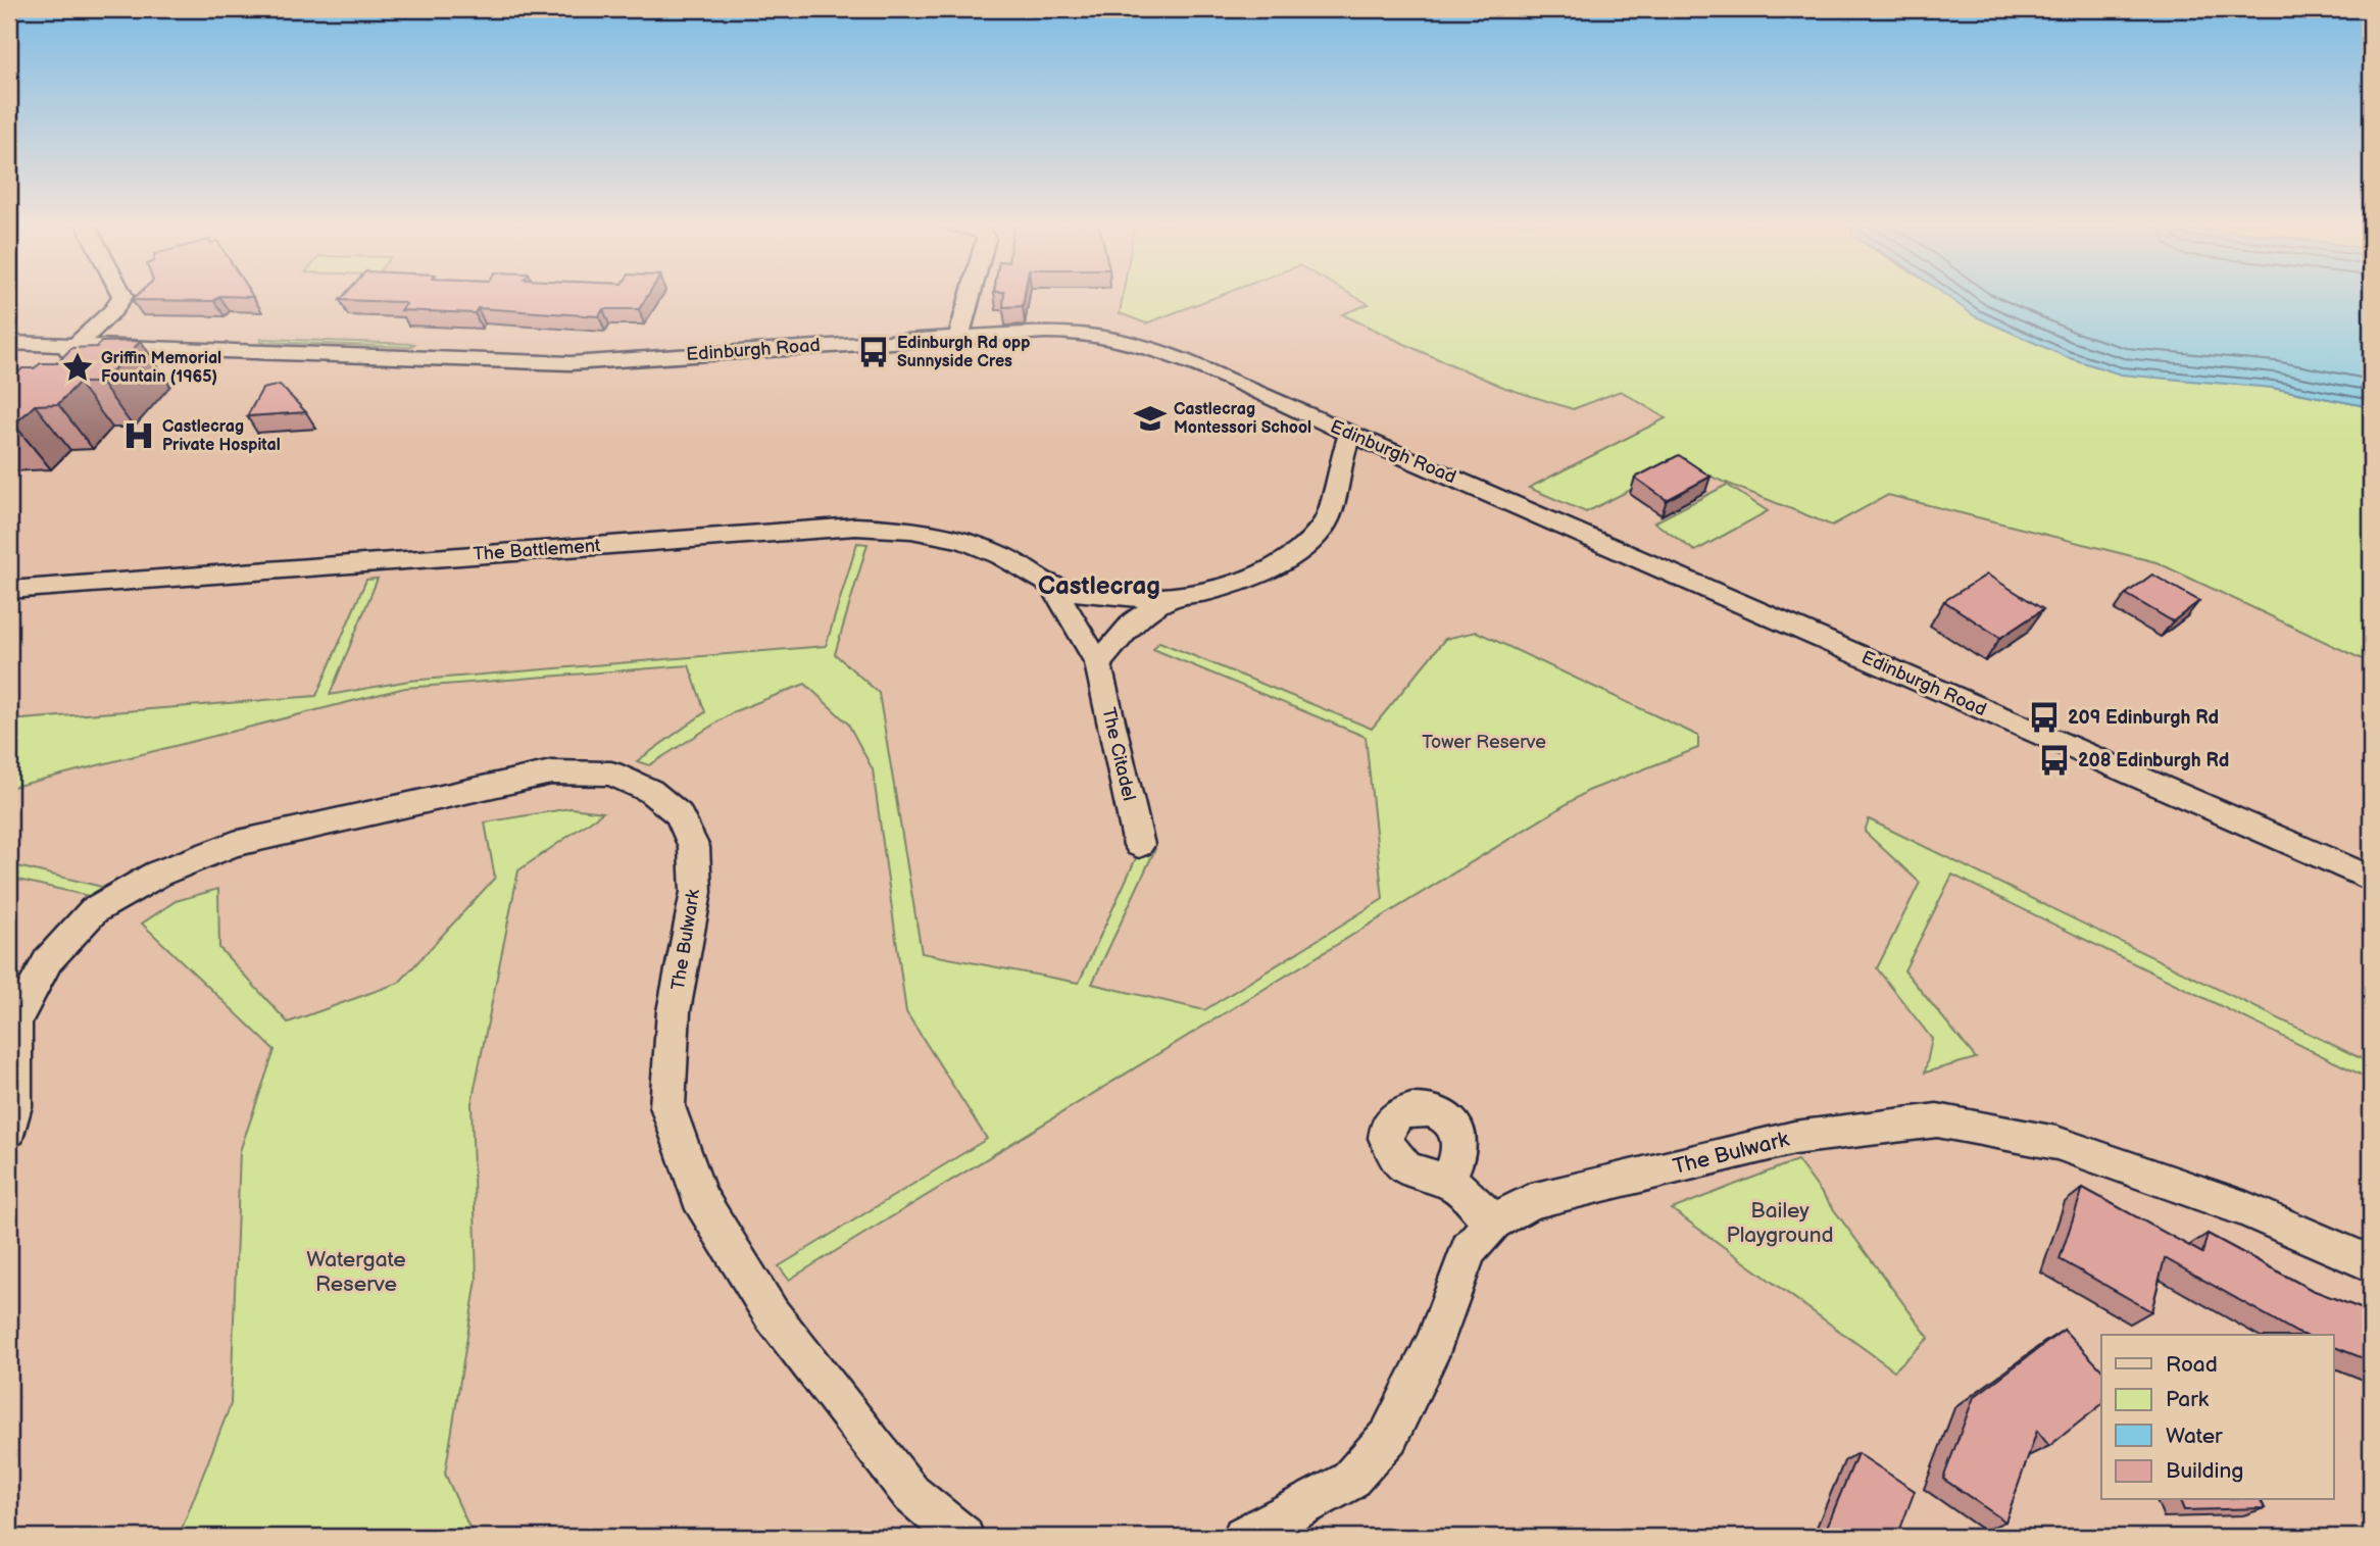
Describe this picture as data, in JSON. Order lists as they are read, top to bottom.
{
  "streets": {
    "street": [
      "Edinburgh Road",
      "The Battlement",
      "The Citadel",
      "The Bulwark"
    ]
  },
  "crossings": [
    ["The Battlement", "The Citadel"]
  ],
  "districts": ["Castlecrag"],
  "parks": ["Tower Reserve", "Bailey Playground", "Watergate Reserve"],
  "places": {
    "bus stop": ["Edinburgh Rd opp Sunnyside Cres", "209 Edinburgh Rd", "208 Edinburgh Rd"],
    "place": ["Griffin Memorial Fountain (1965)"],
    "school or university": ["Castlecrag Montessori School"],
    "hospital": ["Castlecrag Private Hospital"]
  },
  "legend": [
    "Road",
    "Park",
    "Water",
    "Building"
  ]
}
